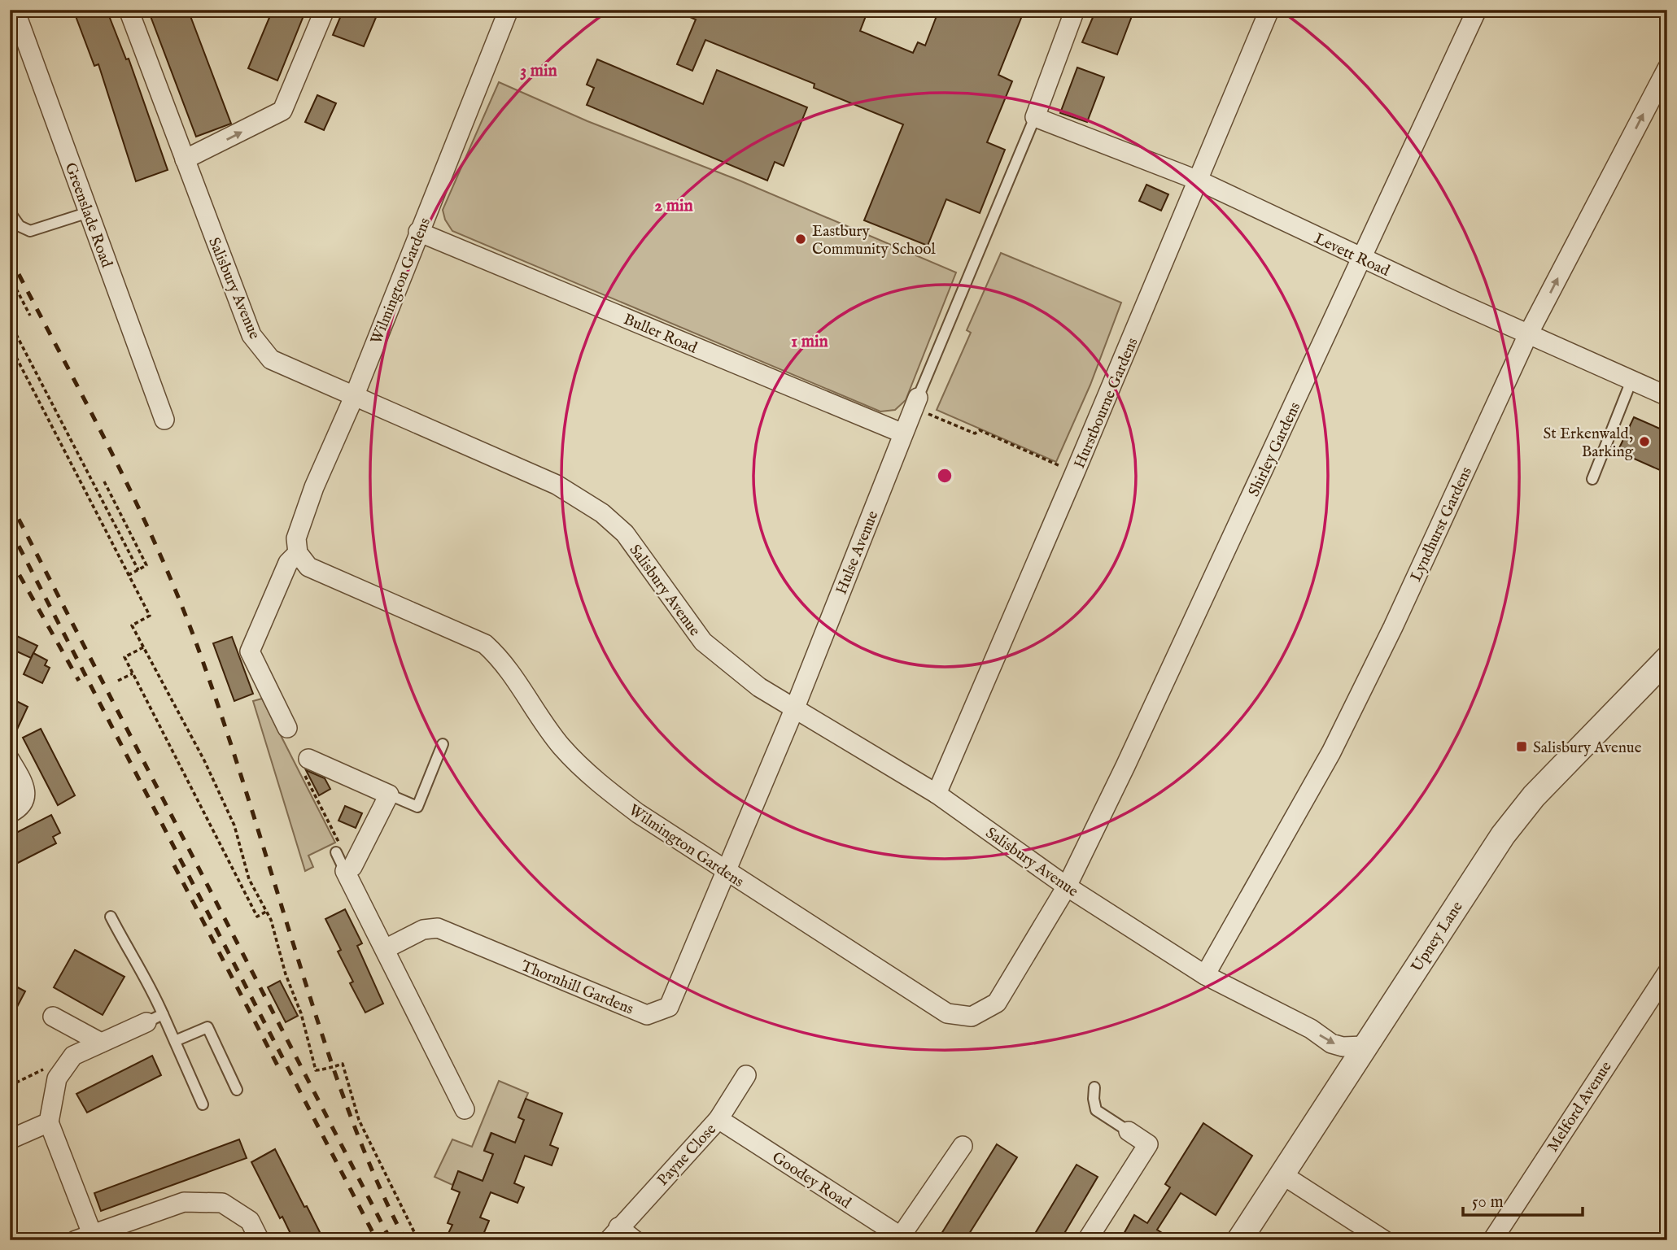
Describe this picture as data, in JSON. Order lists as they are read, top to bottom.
{
  "streets": {
    "street": [
      "Greenslade Road",
      "Levett Road",
      "Wilmington Gardens",
      "Salisbury Avenue",
      "Buller Road",
      "Hurstbourne Gardens",
      "Shirley Gardens",
      "Lyndhurst Gardens",
      "Hulse Avenue",
      "Upney Lane",
      "Thornhill Gardens",
      "Melford Avenue",
      "Payne Close",
      "Goodey Road"
    ]
  },
  "crossings": [
    ["Levett Road", "Hurstbourne Gardens"],
    ["Levett Road", "Shirley Gardens"],
    ["Levett Road", "Lyndhurst Gardens"],
    ["Wilmington Gardens", "Salisbury Avenue"],
    ["Wilmington Gardens", "Buller Road"],
    ["Wilmington Gardens", "Shirley Gardens"],
    ["Wilmington Gardens", "Thornhill Gardens"],
    ["Salisbury Avenue", "Hurstbourne Gardens"],
    ["Salisbury Avenue", "Shirley Gardens"],
    ["Salisbury Avenue", "Lyndhurst Gardens"],
    ["Salisbury Avenue", "Hulse Avenue"],
    ["Salisbury Avenue", "Upney Lane"],
    ["Salisbury Avenue", "Thornhill Gardens"],
    ["Buller Road", "Hulse Avenue"],
    ["Hulse Avenue", "Thornhill Gardens"],
    ["Payne Close", "Goodey Road"]
  ],
  "places": {
    "other": ["Eastbury Community School", "St Erkenwald, Barking"],
    "transit": ["Salisbury Avenue"]
  },
  "scale_bar": "50 m",
  "rings": ["3 min", "2 min", "1 min"]
}
